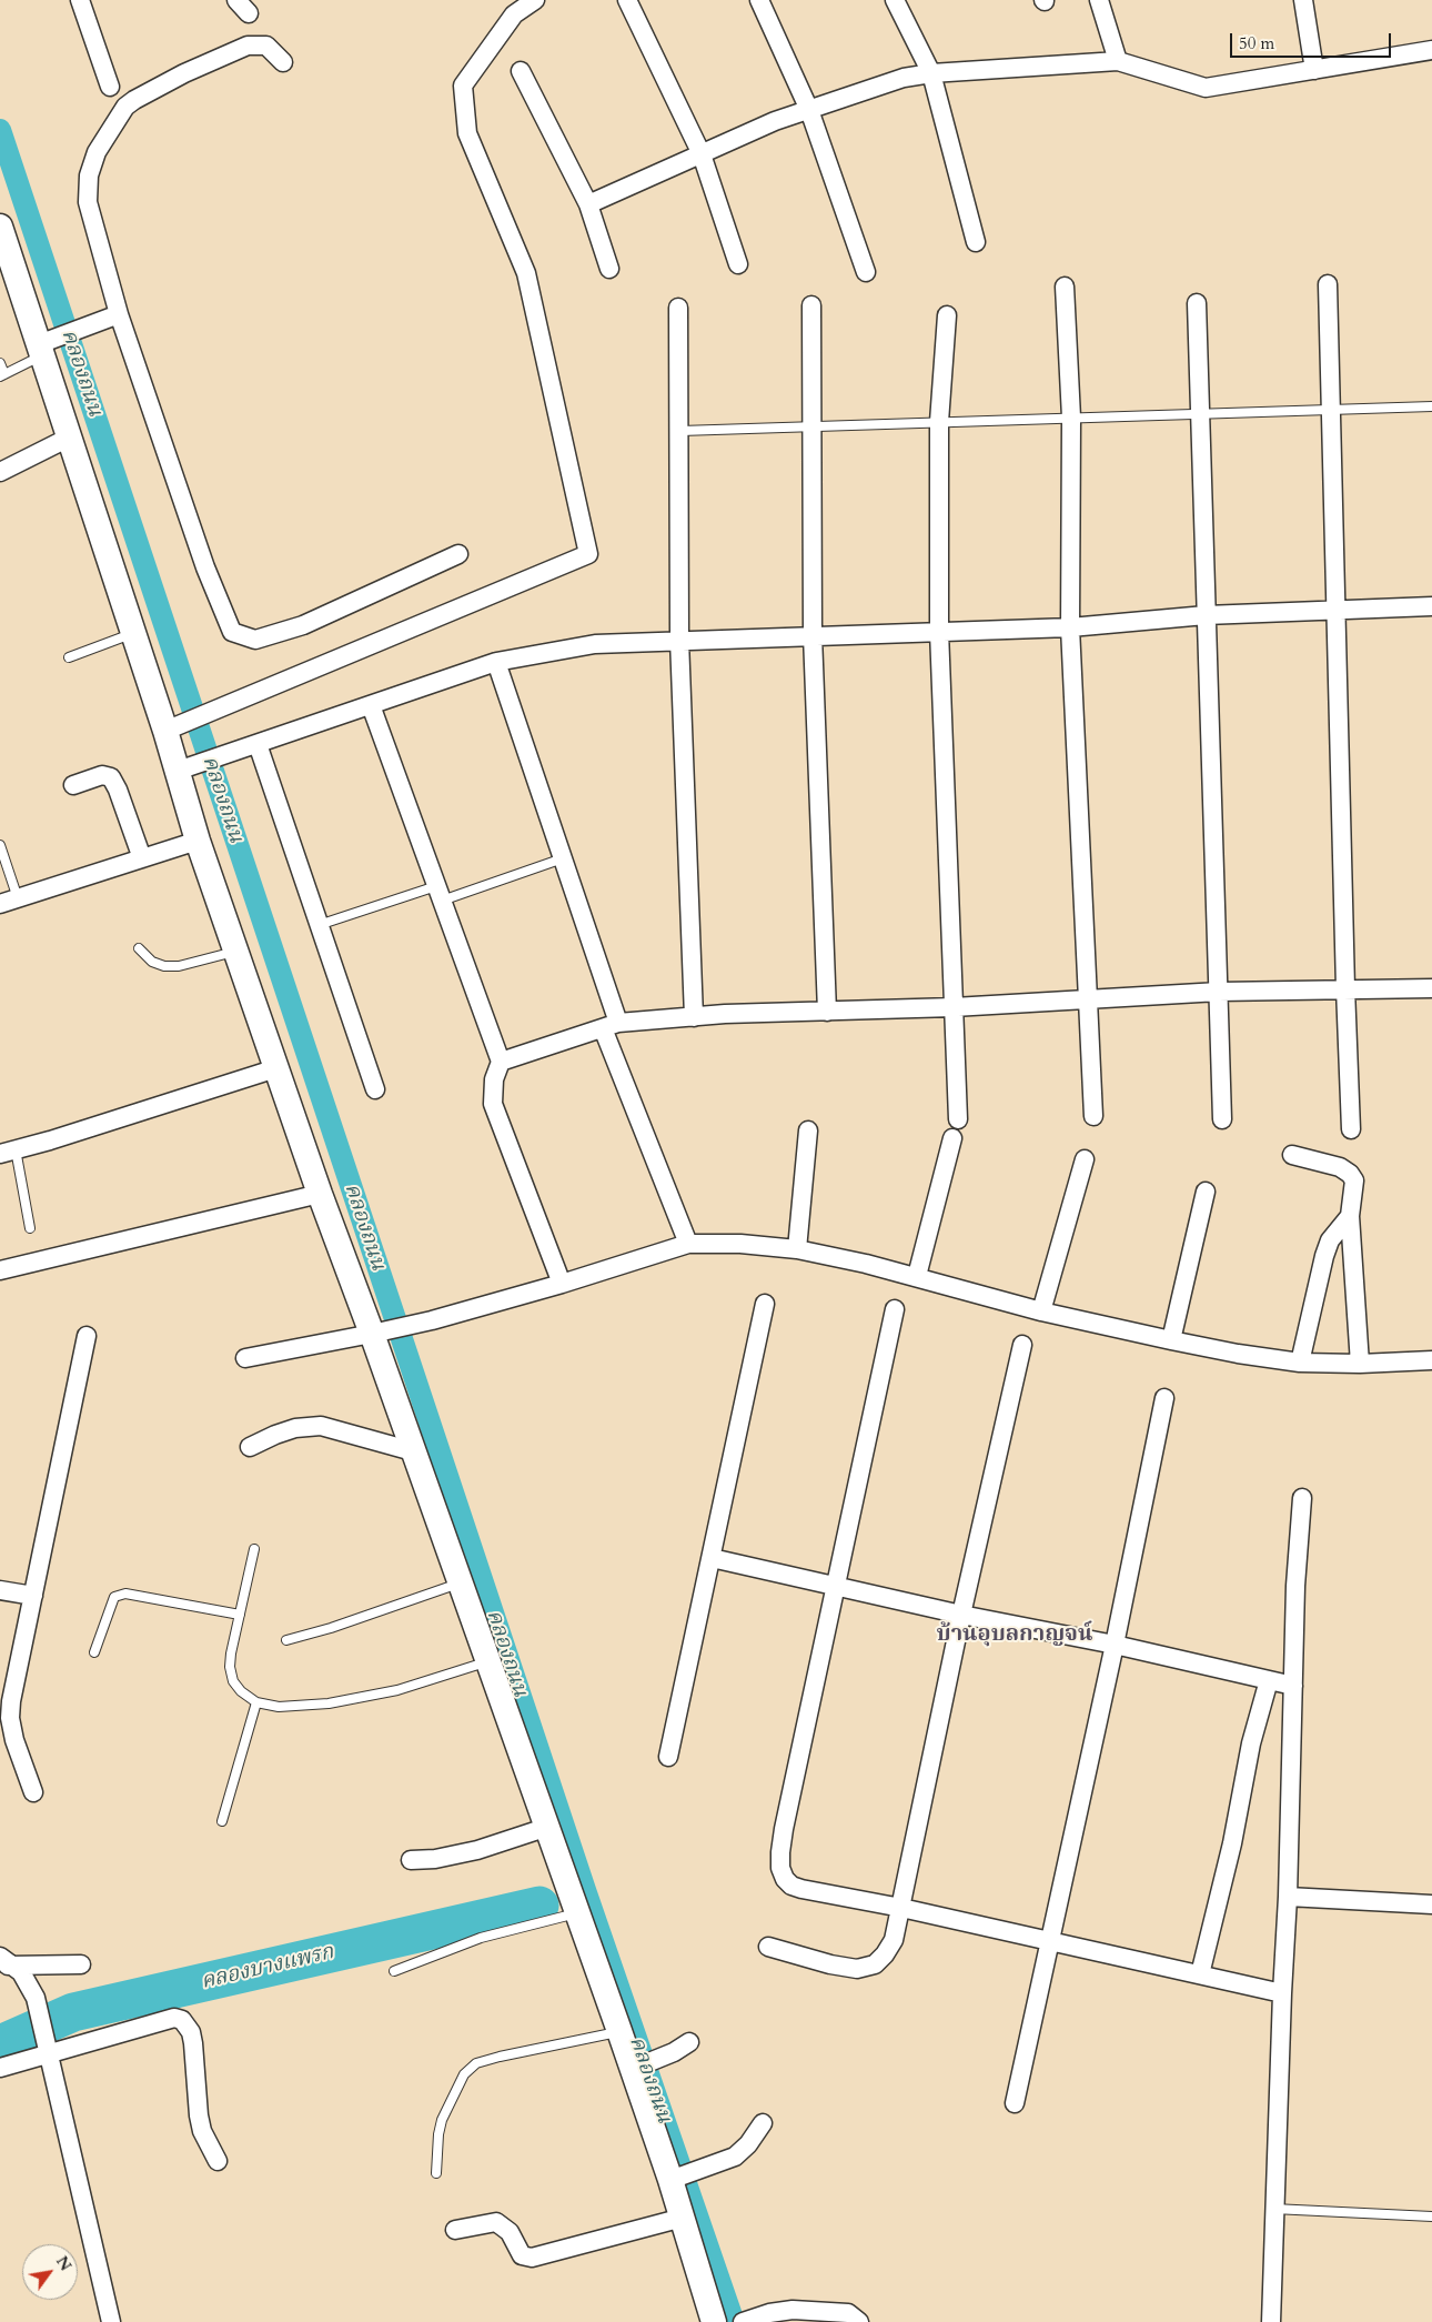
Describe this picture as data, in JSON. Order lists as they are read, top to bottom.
{
  "districts": ["บ้านอุบลกาญจน์"],
  "water": ["คลองถนน", "คลองบางแพรก"],
  "scale_bar": "50 m",
  "north": "top right"
}
